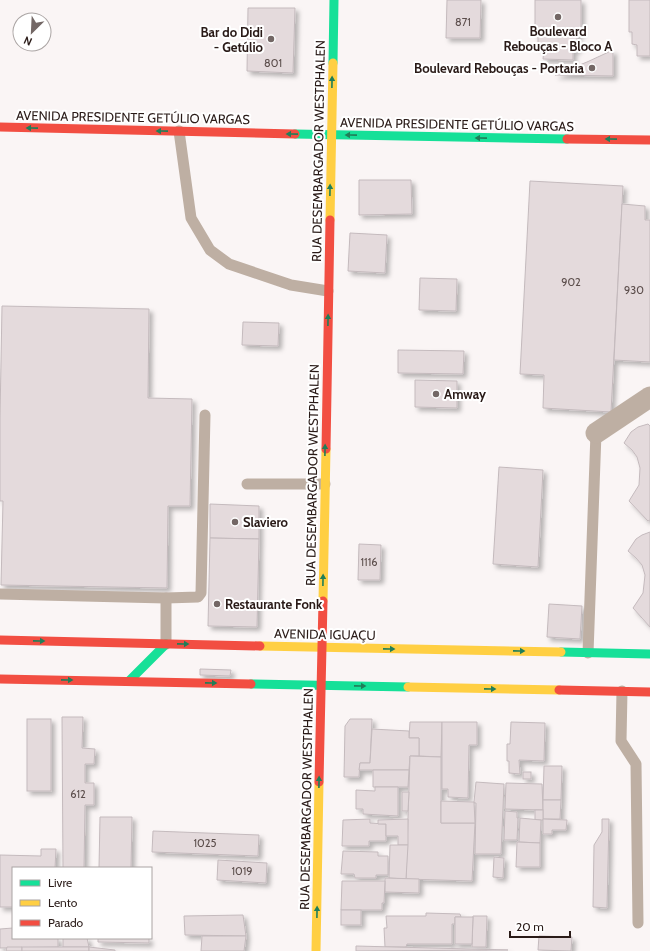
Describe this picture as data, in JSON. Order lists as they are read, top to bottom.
{
  "streets": {
    "main road": ["AVENIDA PRESIDENTE GETÚLIO VARGAS", "RUA DESEMBARGADOR WESTPHALEN", "AVENIDA IGUAÇU"]
  },
  "crossings": [
    ["AVENIDA PRESIDENTE GETÚLIO VARGAS", "RUA DESEMBARGADOR WESTPHALEN"],
    ["RUA DESEMBARGADOR WESTPHALEN", "AVENIDA IGUAÇU"]
  ],
  "one_way": ["AVENIDA PRESIDENTE GETÚLIO VARGAS", "RUA DESEMBARGADOR WESTPHALEN"],
  "places": [
    "Boulevard Rebouças - Bloco A",
    "Bar do Didi - Getúlio",
    "Boulevard Rebouças - Portaria",
    "Amway",
    "Slaviero",
    "Restaurante Fonk"
  ],
  "house_numbers": [
    "871",
    "801",
    "902",
    "930",
    "1116",
    "612",
    "1025",
    "1019"
  ],
  "legend": ["Livre", "Lento", "Parado"],
  "scale_bar": "20 m",
  "north": "bottom left"
}
